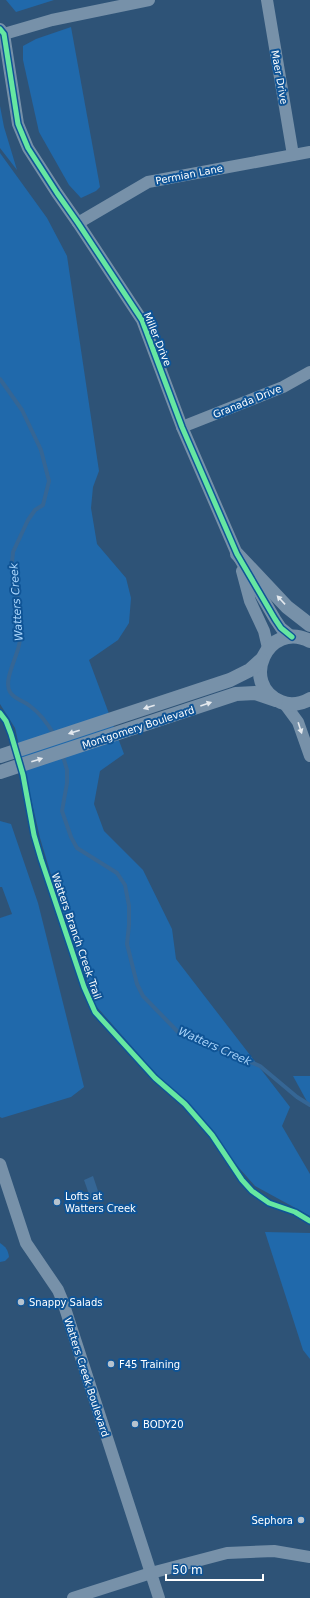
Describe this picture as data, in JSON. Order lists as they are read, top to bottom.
{
  "streets": {
    "street": [
      "Maer Drive",
      "Permian Lane",
      "Miller Drive",
      "Granada Drive",
      "Montgomery Boulevard",
      "Watters Creek Boulevard"
    ],
    "cycle path": ["Watters Branch Creek Trail"]
  },
  "crossings": [
    ["Maer Drive", "Permian Lane"],
    ["Permian Lane", "Miller Drive"],
    ["Miller Drive", "Granada Drive"],
    ["Miller Drive", "Montgomery Boulevard"]
  ],
  "water": ["Watters Creek"],
  "places": [
    "Lofts at Watters Creek",
    "Snappy Salads",
    "F45 Training",
    "BODY20",
    "Sephora"
  ],
  "scale_bar": "50 m"
}
